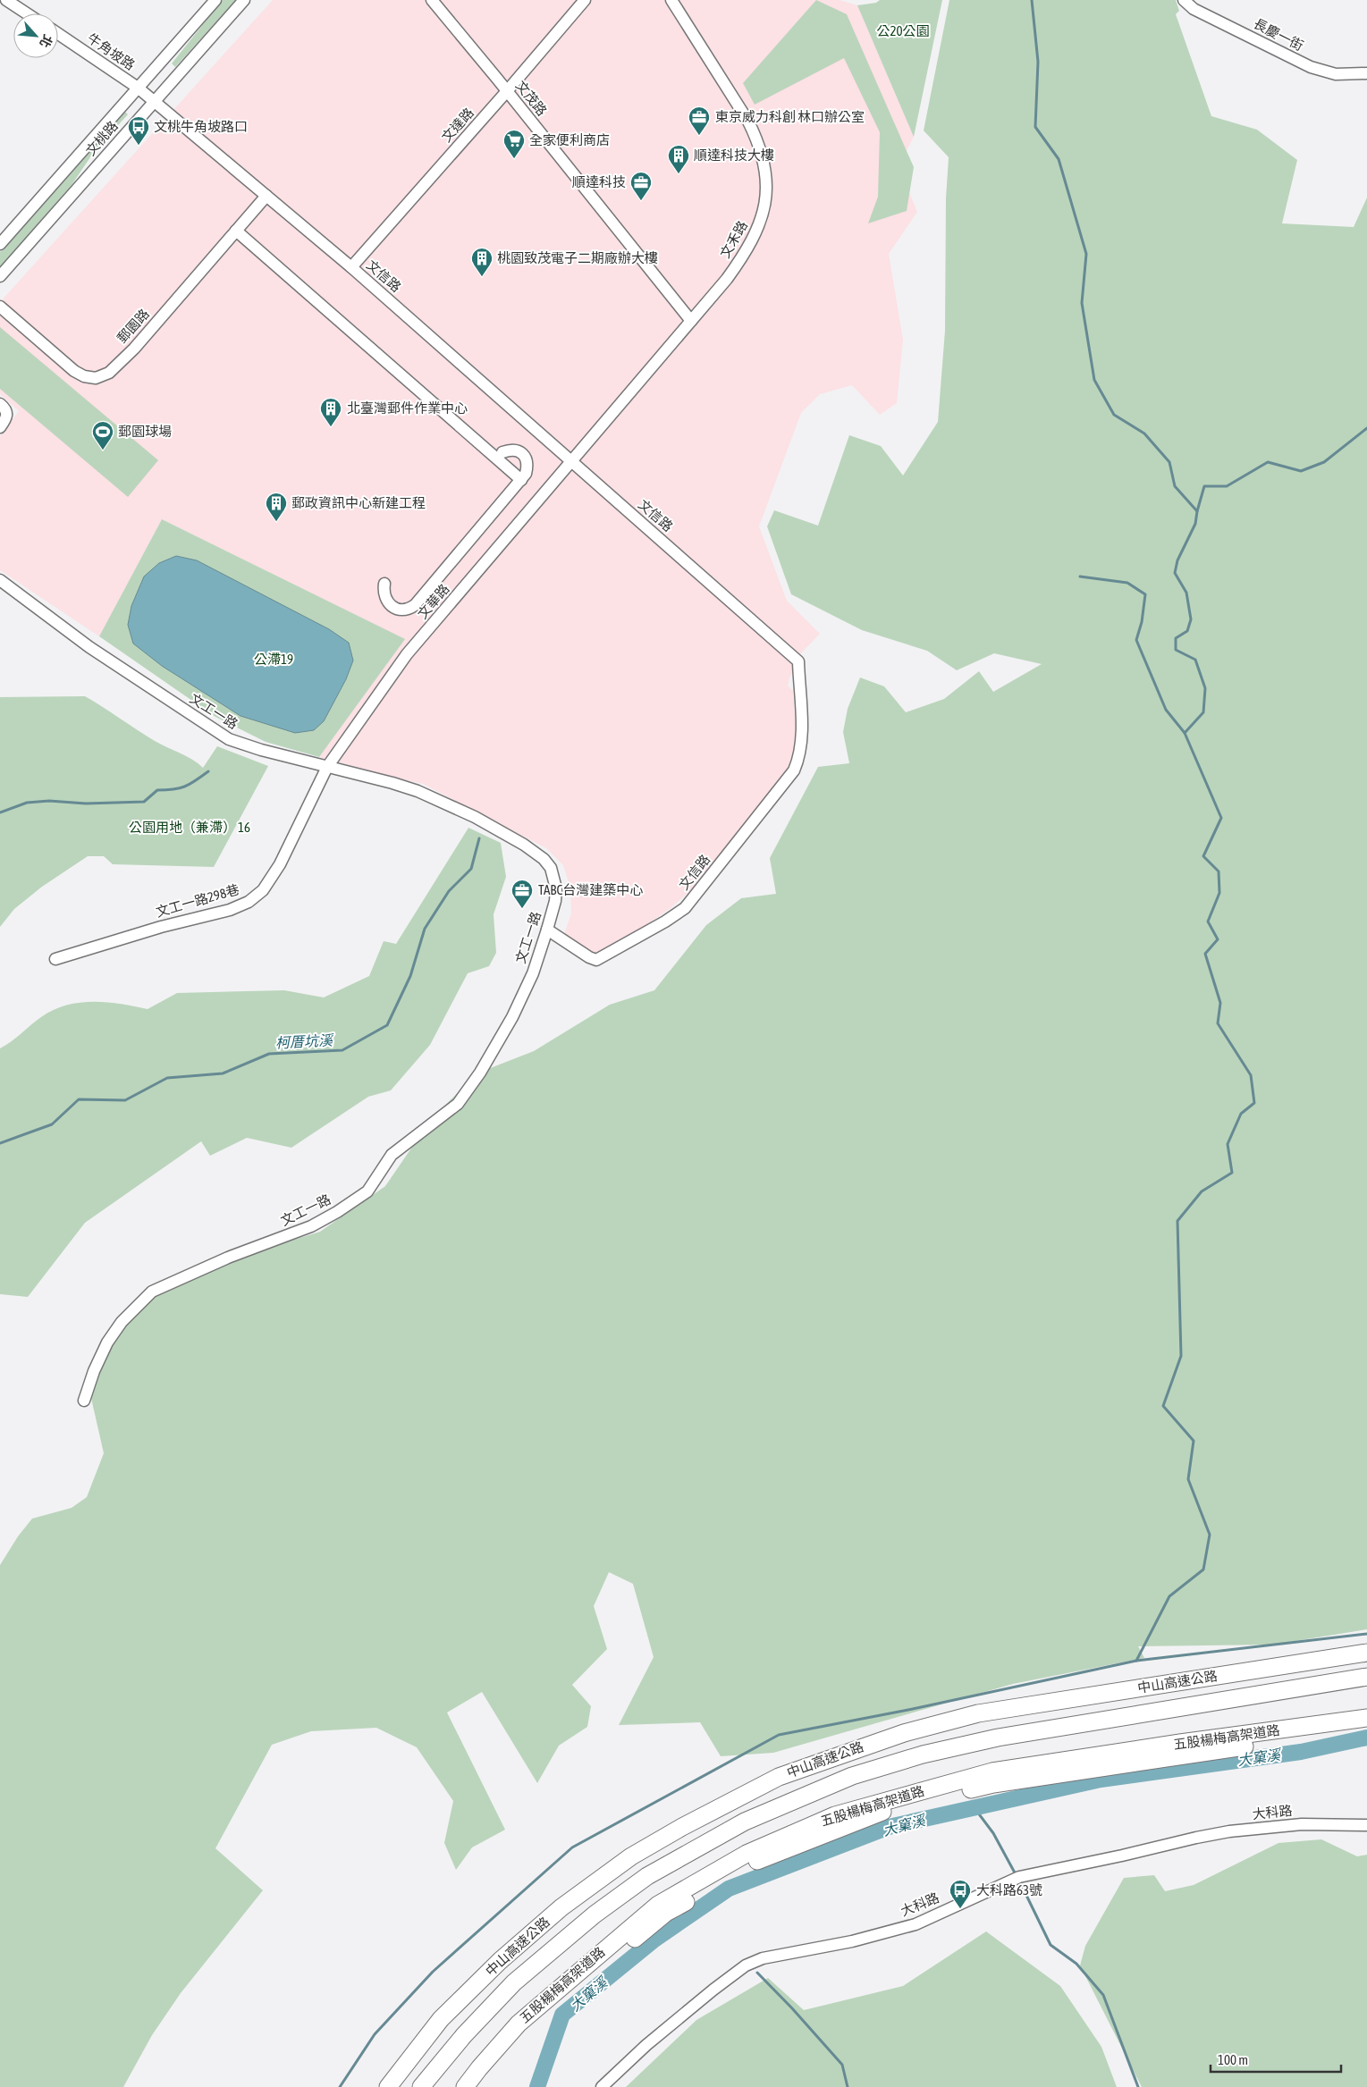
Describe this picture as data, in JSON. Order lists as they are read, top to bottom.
{
  "streets": {
    "highway": ["中山高速公路", "五股楊梅高架道路"],
    "street": [
      "長慶一街",
      "牛角坡路",
      "文茂路",
      "文達路",
      "文桃路",
      "文禾路",
      "文信路",
      "郵園路",
      "文華路",
      "文工一路",
      "文工一路298巷",
      "大科路"
    ]
  },
  "crossings": [
    ["牛角坡路", "文桃路"],
    ["牛角坡路", "文信路"],
    ["文茂路", "文達路"],
    ["文茂路", "文禾路"],
    ["文達路", "文信路"],
    ["文桃路", "文信路"],
    ["文禾路", "文信路"],
    ["文禾路", "文華路"],
    ["文信路", "郵園路"],
    ["文信路", "文華路"],
    ["文信路", "文工一路"],
    ["文華路", "文工一路"],
    ["文華路", "文工一路298巷"],
    ["文工一路", "文工一路298巷"]
  ],
  "water": ["柯厝坑溪", "大窠溪"],
  "parks": ["公20公園", "公滯19", "公園用地（兼滯） 16"],
  "places": {
    "office": ["東京威力科創 林口辦公室", "順達科技", "TABC台灣建築中心"],
    "bus stop": ["文桃牛角坡路口", "大科路63號"],
    "supermarket": ["全家便利商店"],
    "building": [
      "順達科技大樓",
      "桃園致茂電子二期廠辦大樓",
      "北臺灣郵件作業中心",
      "郵政資訊中心新建工程"
    ],
    "sports": ["郵園球場"]
  },
  "scale_bar": "100 m",
  "north": "bottom right"
}
